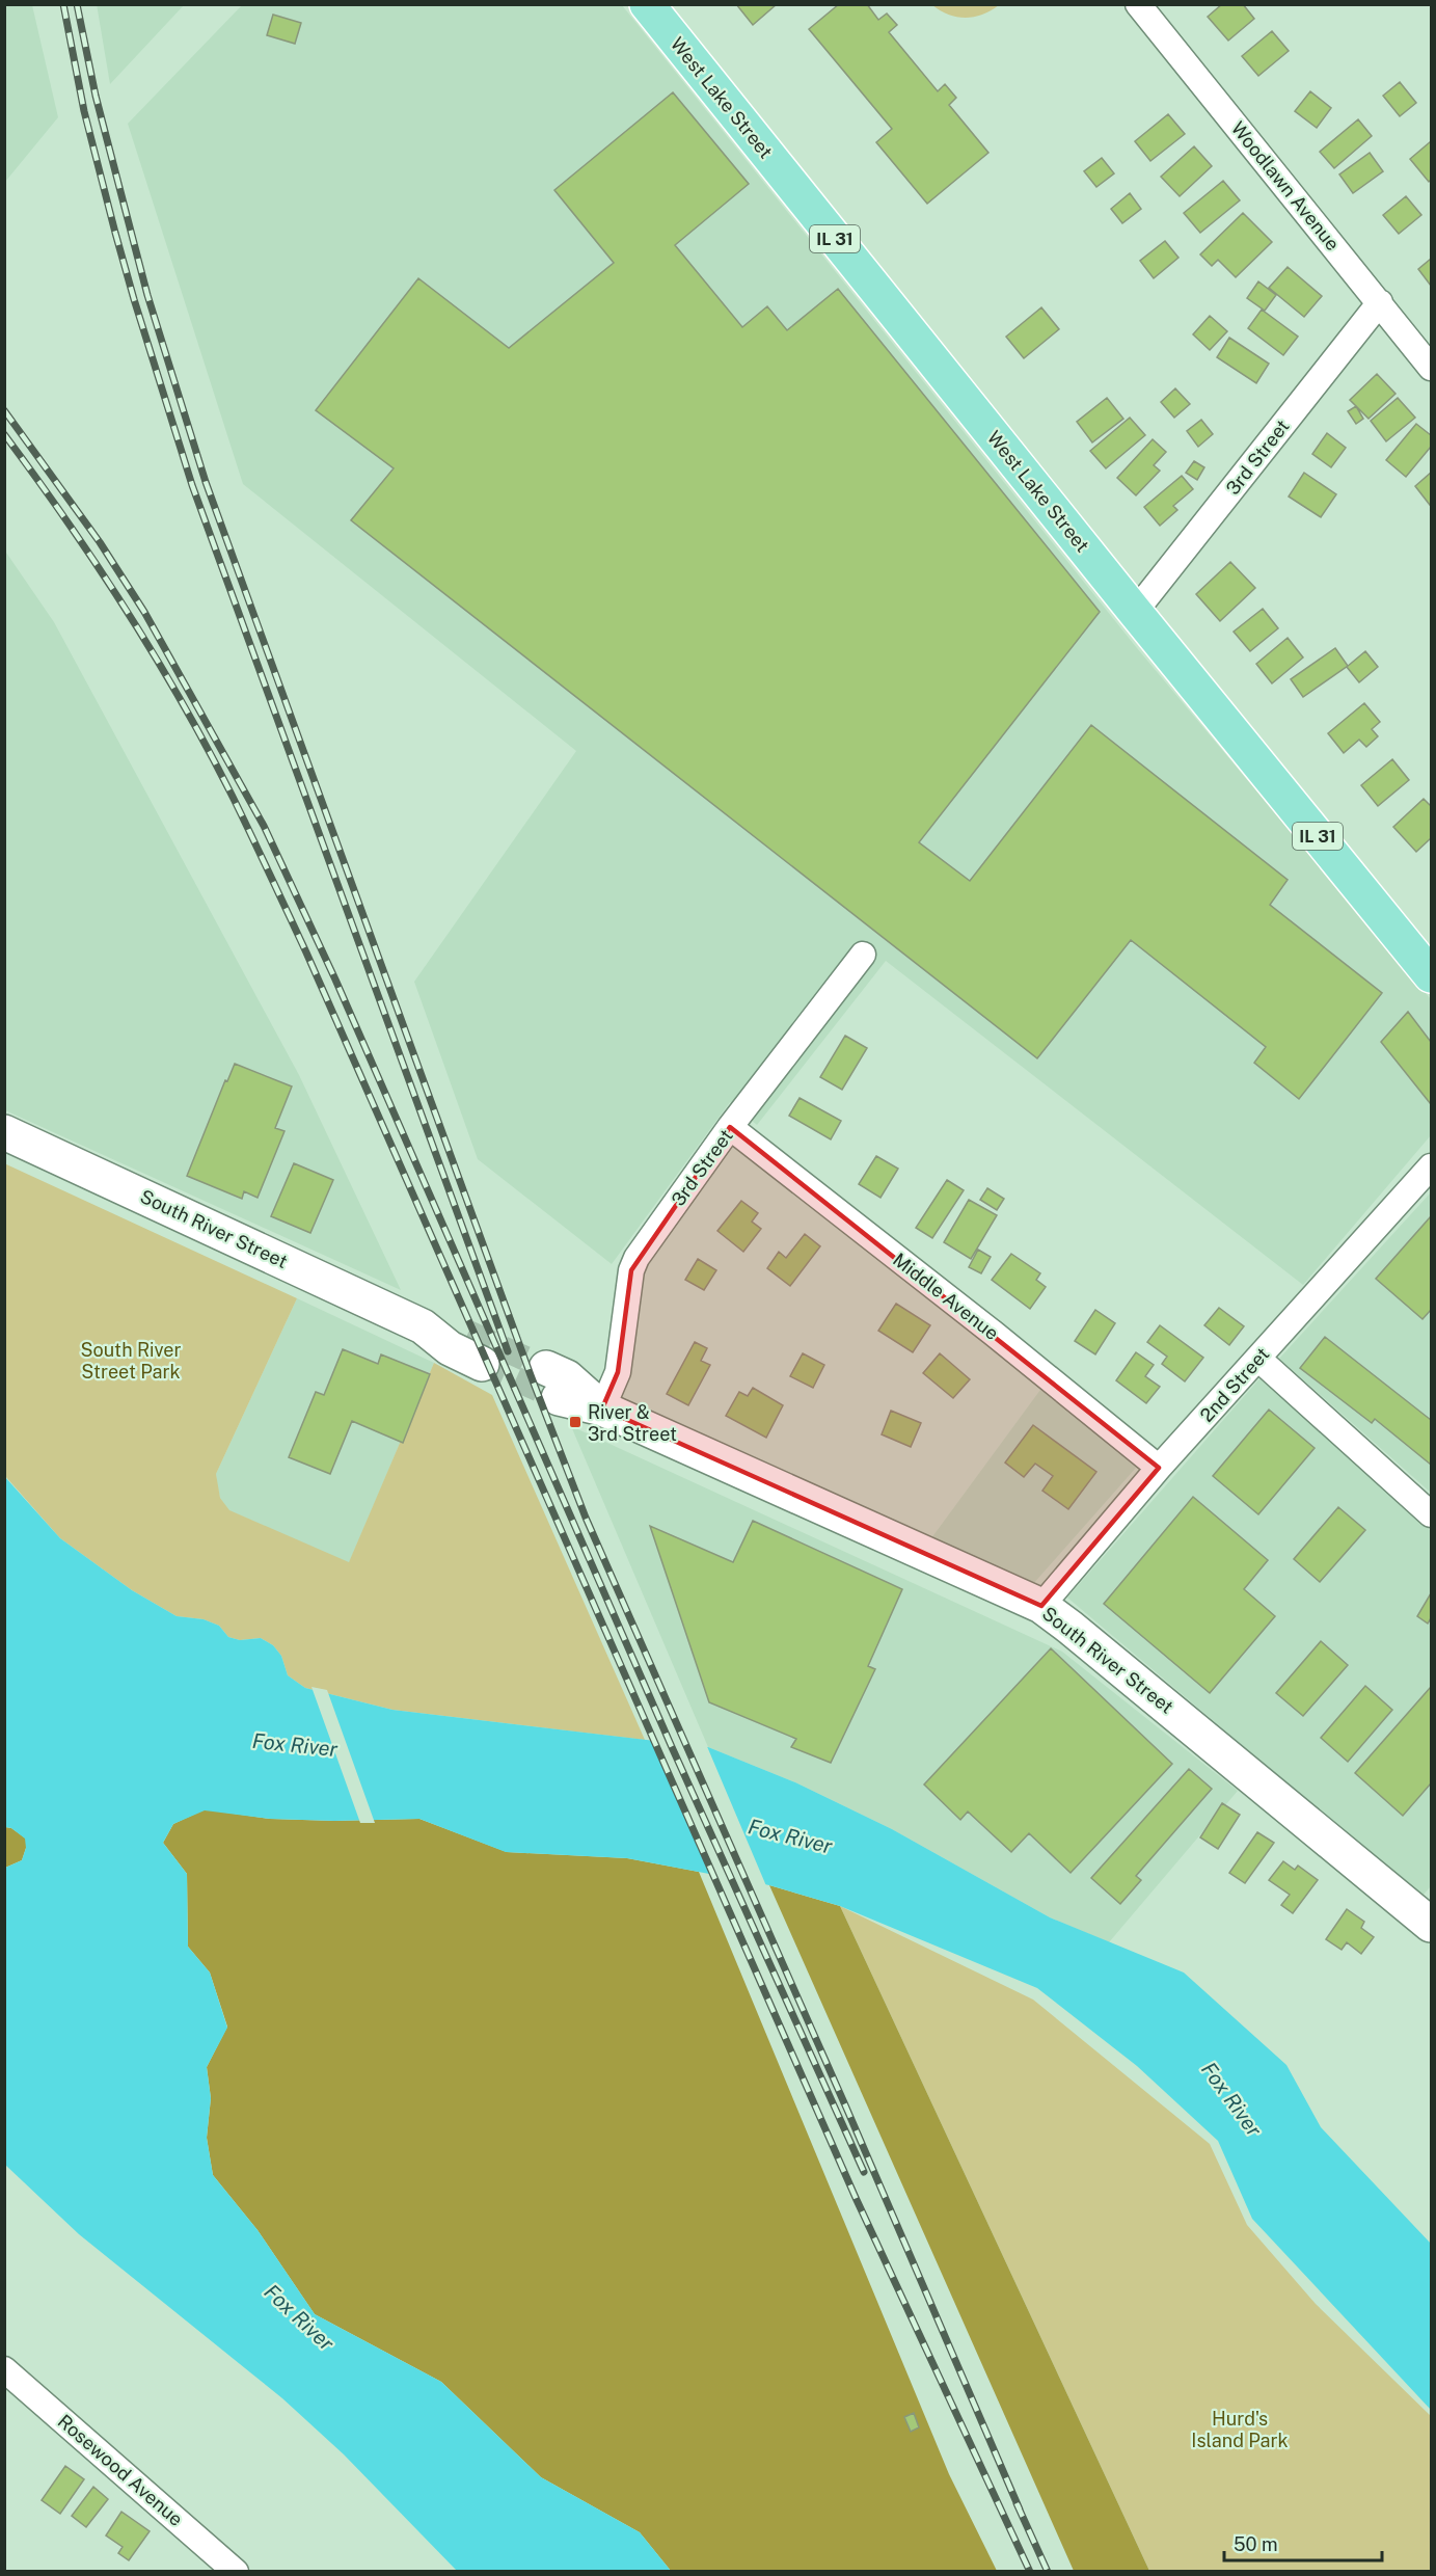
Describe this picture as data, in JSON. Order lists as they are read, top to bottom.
{
  "streets": {
    "main road": ["West Lake Street", "IL 31"],
    "street": [
      "Woodlawn Avenue",
      "3rd Street",
      "South River Street",
      "Middle Avenue",
      "2nd Street",
      "Rosewood Avenue"
    ]
  },
  "crossings": [
    ["West Lake Street", "3rd Street"],
    ["Woodlawn Avenue", "3rd Street"],
    ["3rd Street", "South River Street"],
    ["3rd Street", "Middle Avenue"],
    ["South River Street", "2nd Street"],
    ["Middle Avenue", "2nd Street"]
  ],
  "water": ["Fox River"],
  "parks": ["South River Street Park", "Hurd's Island Park"],
  "places": {
    "transit": ["River & 3rd Street"]
  },
  "scale_bar": "50 m"
}
